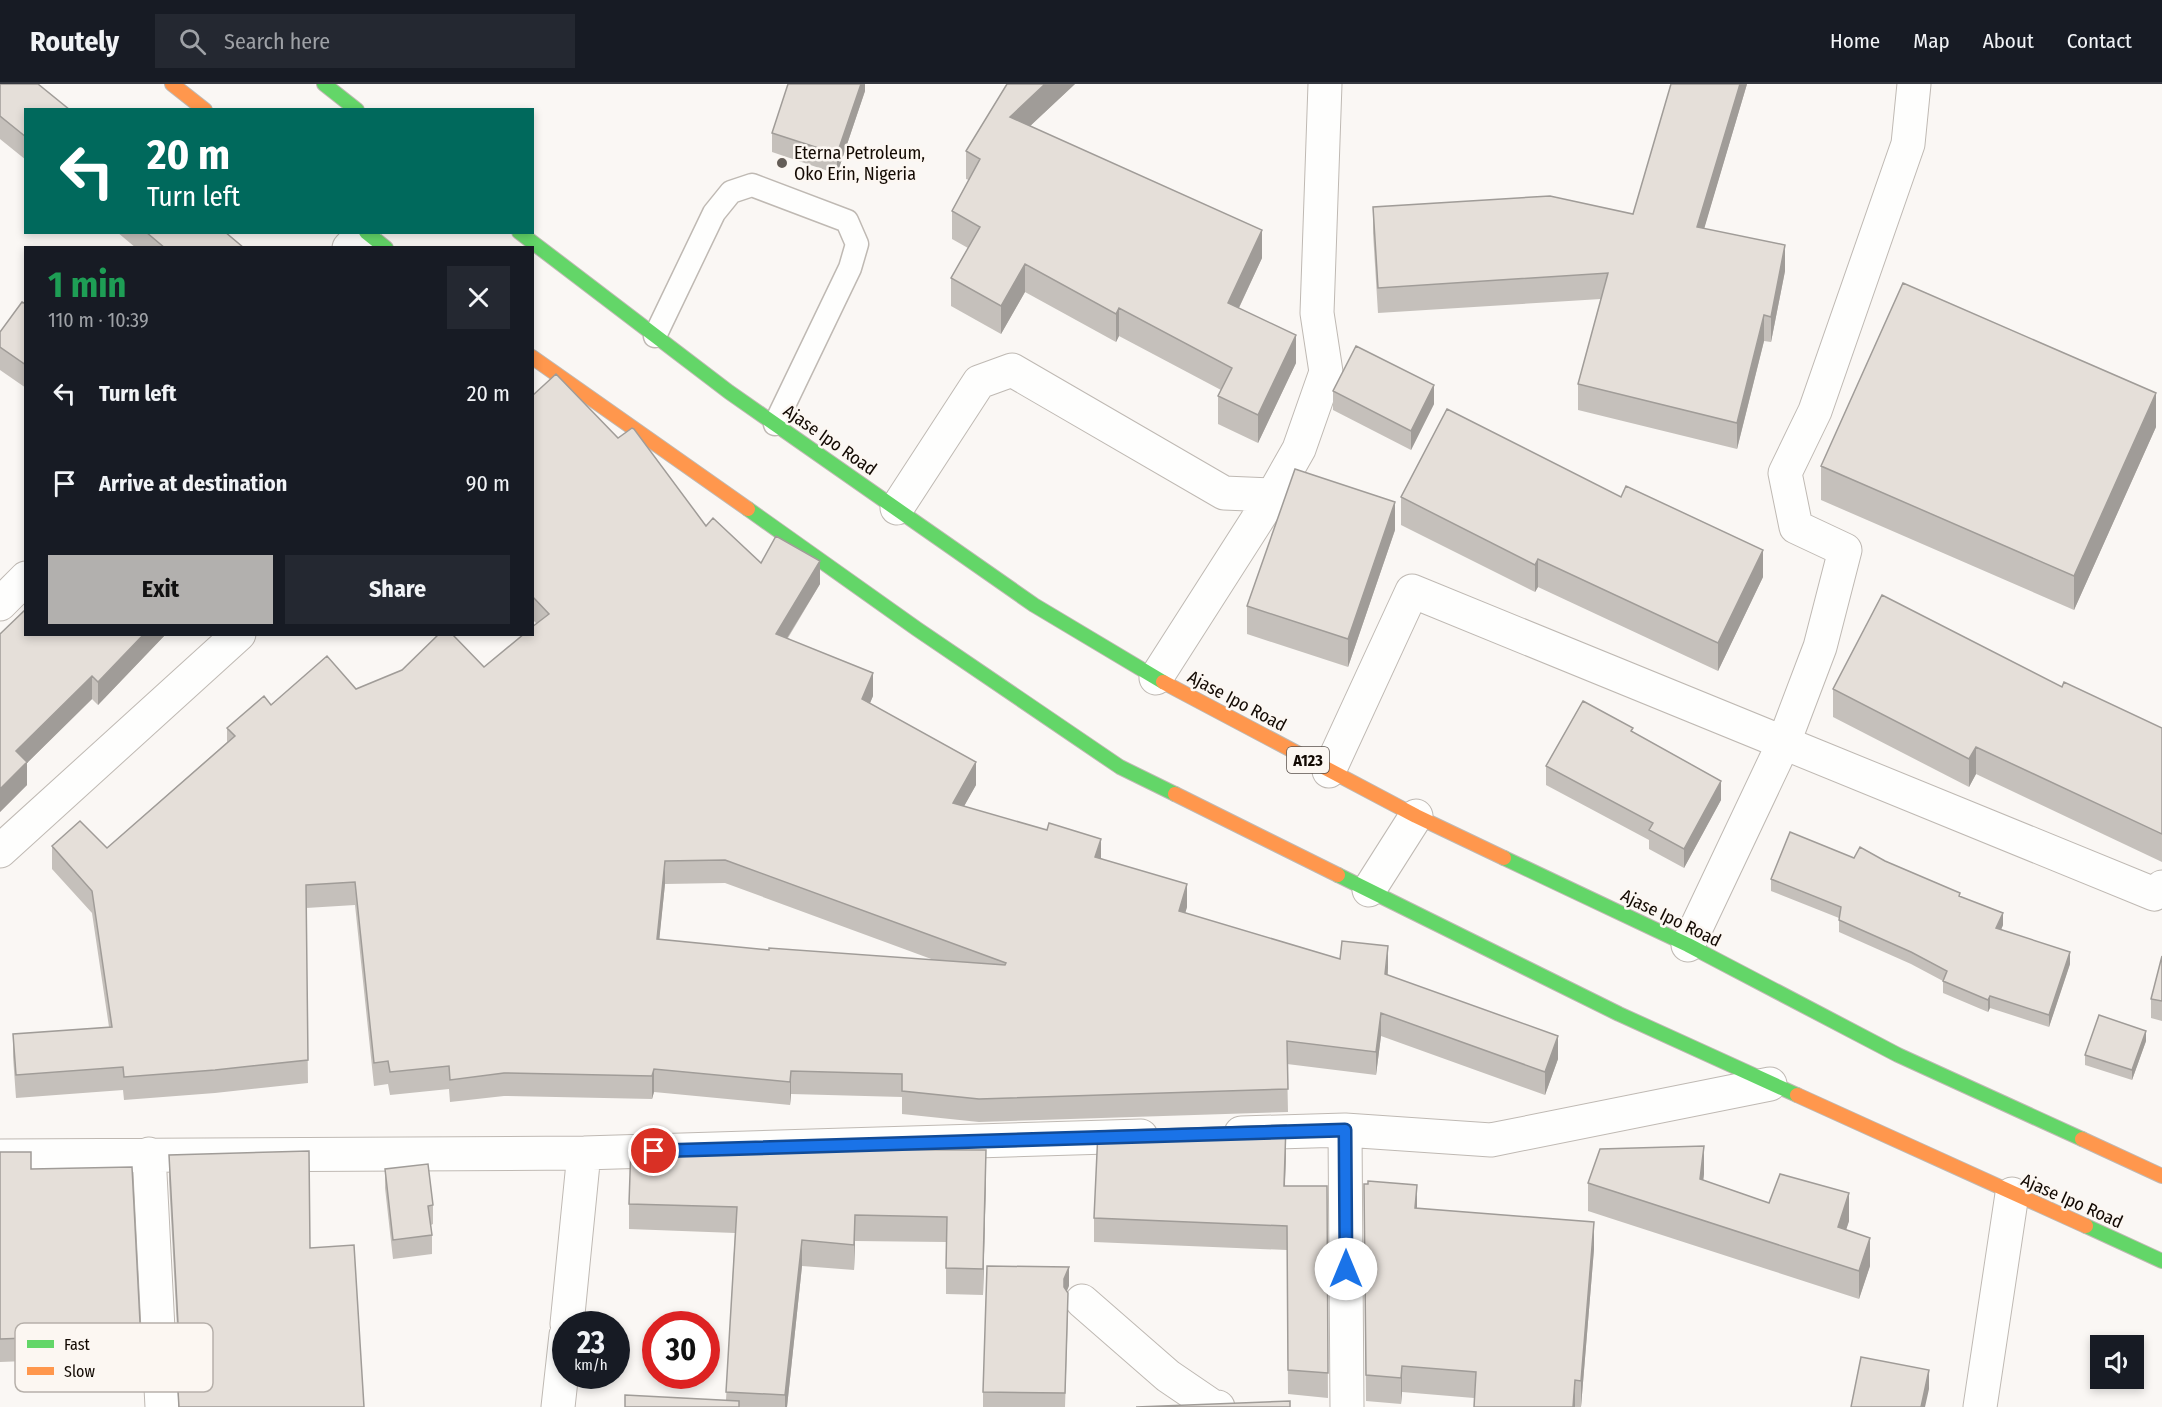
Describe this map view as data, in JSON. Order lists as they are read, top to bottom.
{
  "streets": {
    "highway": ["Ajase Ipo Road", "A123"]
  },
  "places": ["Eterna Petroleum, Oko Erin, Nigeria"],
  "legend": ["Fast", "Slow"],
  "page": {
    "header": "Routely",
    "search": "Search here",
    "nav": [
      "Home",
      "Map",
      "About",
      "Contact"
    ],
    "turn": ["20 m", "Turn left"],
    "heading": ["1 min", "110 m · 10:39"],
    "list": [
      {
        "name": "Turn left",
        "value": "20 m"
      },
      {
        "name": "Arrive at destination",
        "value": "90 m"
      }
    ],
    "buttons": ["Exit", "Share"],
    "speed": "23 km/h",
    "limit": "30"
  }
}
